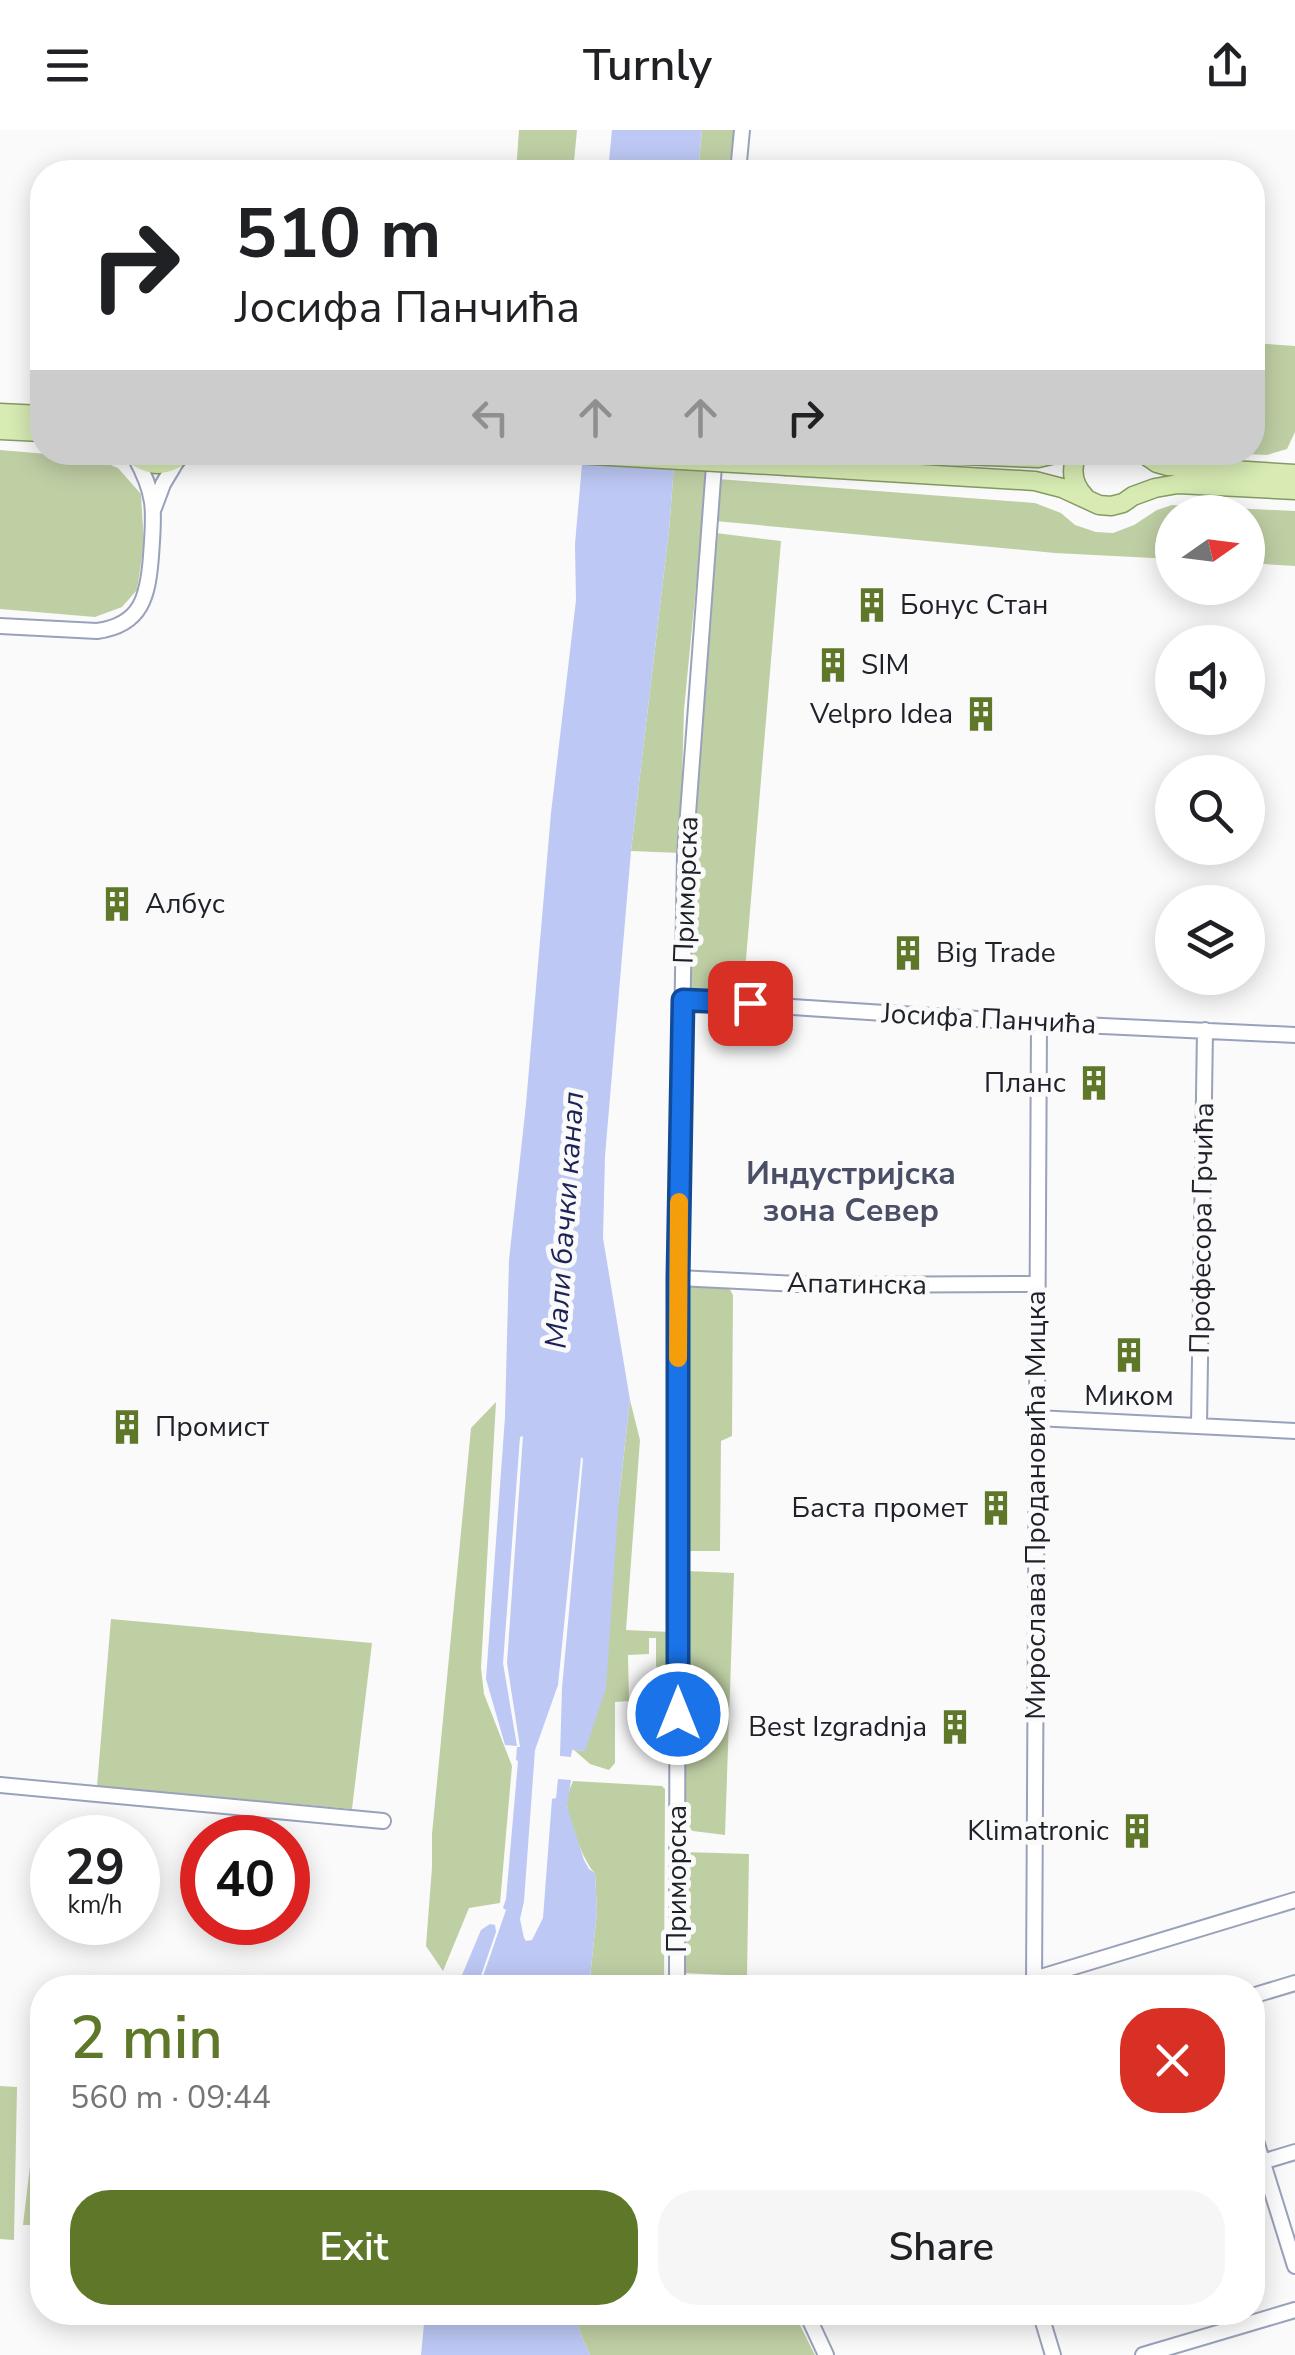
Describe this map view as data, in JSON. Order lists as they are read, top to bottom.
{
  "streets": {
    "street": [
      "Приморска",
      "Јосифа Панчића",
      "Професора Грчића",
      "Апатинска",
      "Мирослава Продановића Мицка"
    ]
  },
  "crossings": [
    ["Приморска", "Јосифа Панчића"],
    ["Приморска", "Апатинска"],
    ["Јосифа Панчића", "Професора Грчића"],
    ["Јосифа Панчића", "Мирослава Продановића Мицка"],
    ["Апатинска", "Мирослава Продановића Мицка"]
  ],
  "districts": ["Индустријска зона Север"],
  "water": ["Мали бачки канал"],
  "places": {
    "building": [
      "Бонус Стан",
      "SIM",
      "Velpro Idea",
      "Албус",
      "Big Trade",
      "Планс",
      "Миком",
      "Промист",
      "Баста промет",
      "Best Izgradnja",
      "Klimatronic"
    ]
  },
  "north": "right",
  "page": {
    "header": "Turnly",
    "turn": ["510 m", "Јосифа Панчића"],
    "speed": "29 km/h",
    "limit": "40",
    "heading": ["2 min", "560 m · 09:44"],
    "buttons": ["Exit", "Share"]
  }
}
